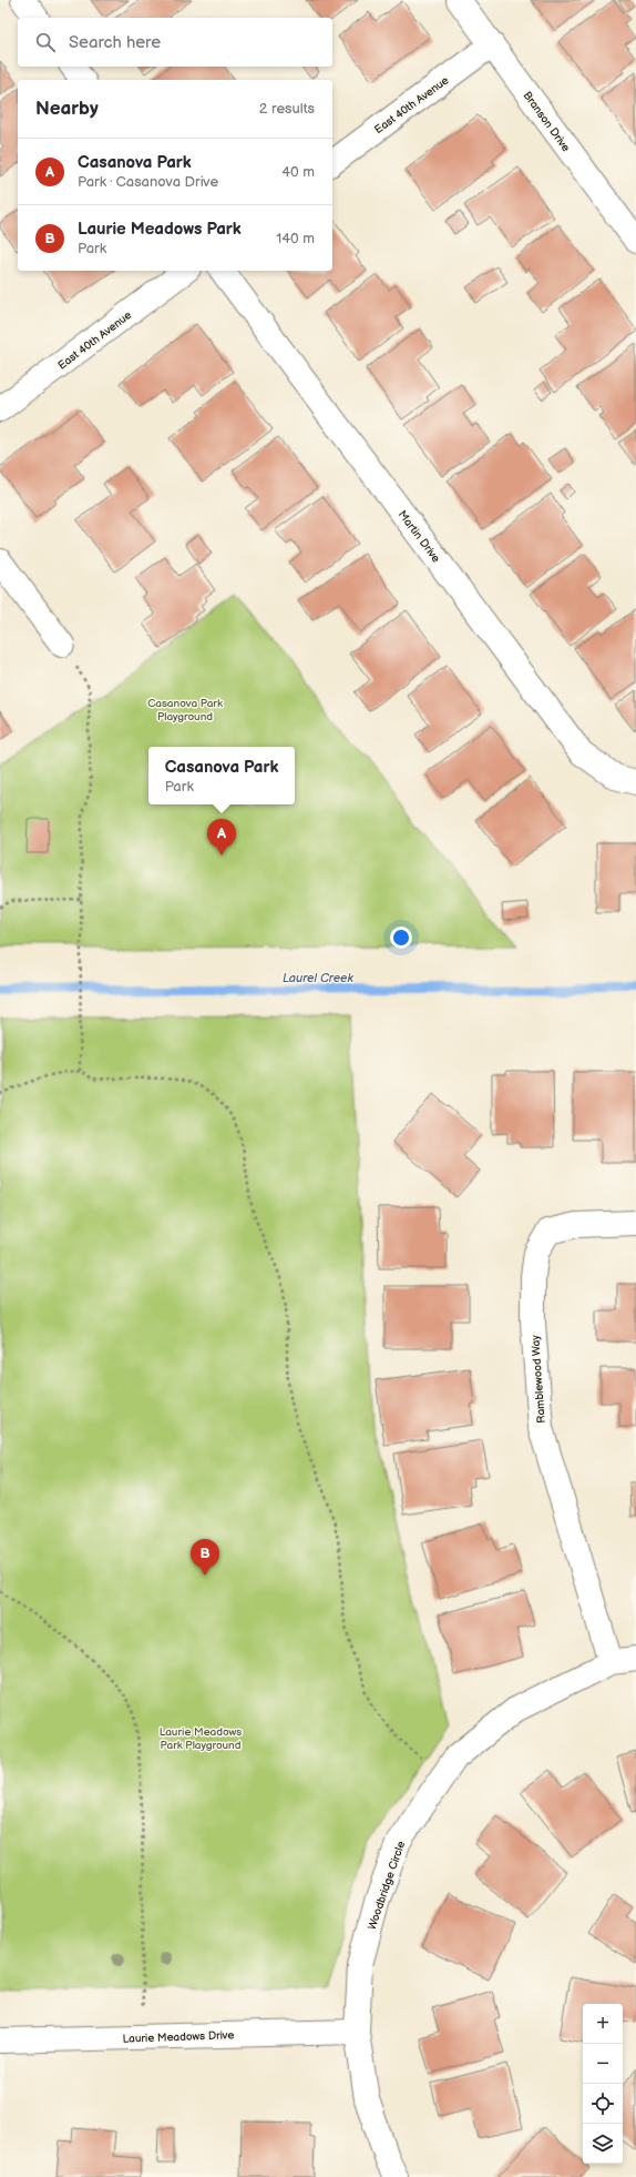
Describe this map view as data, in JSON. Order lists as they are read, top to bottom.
{
  "streets": {
    "street": [
      "East 40th Avenue",
      "Branson Drive",
      "Martin Drive",
      "Ramblewood Way",
      "Woodbridge Circle",
      "Laurie Meadows Drive"
    ]
  },
  "crossings": [
    ["East 40th Avenue", "Branson Drive"],
    ["Ramblewood Way", "Woodbridge Circle"],
    ["Woodbridge Circle", "Laurie Meadows Drive"]
  ],
  "water": ["Laurel Creek"],
  "parks": ["Casanova Park Playground", "Laurie Meadows Park Playground"],
  "page": {
    "search": "Search here",
    "heading": ["Nearby", "2 results"],
    "list": [
      {
        "mark": "A",
        "name": "Casanova Park",
        "note": "Park · Casanova Drive",
        "value": "40 m"
      },
      {
        "mark": "B",
        "name": "Laurie Meadows Park",
        "note": "Park",
        "value": "140 m"
      }
    ],
    "popup": ["Casanova Park", "Park"],
    "pins": ["A", "B"],
    "map_buttons": ["+", "−"]
  }
}
